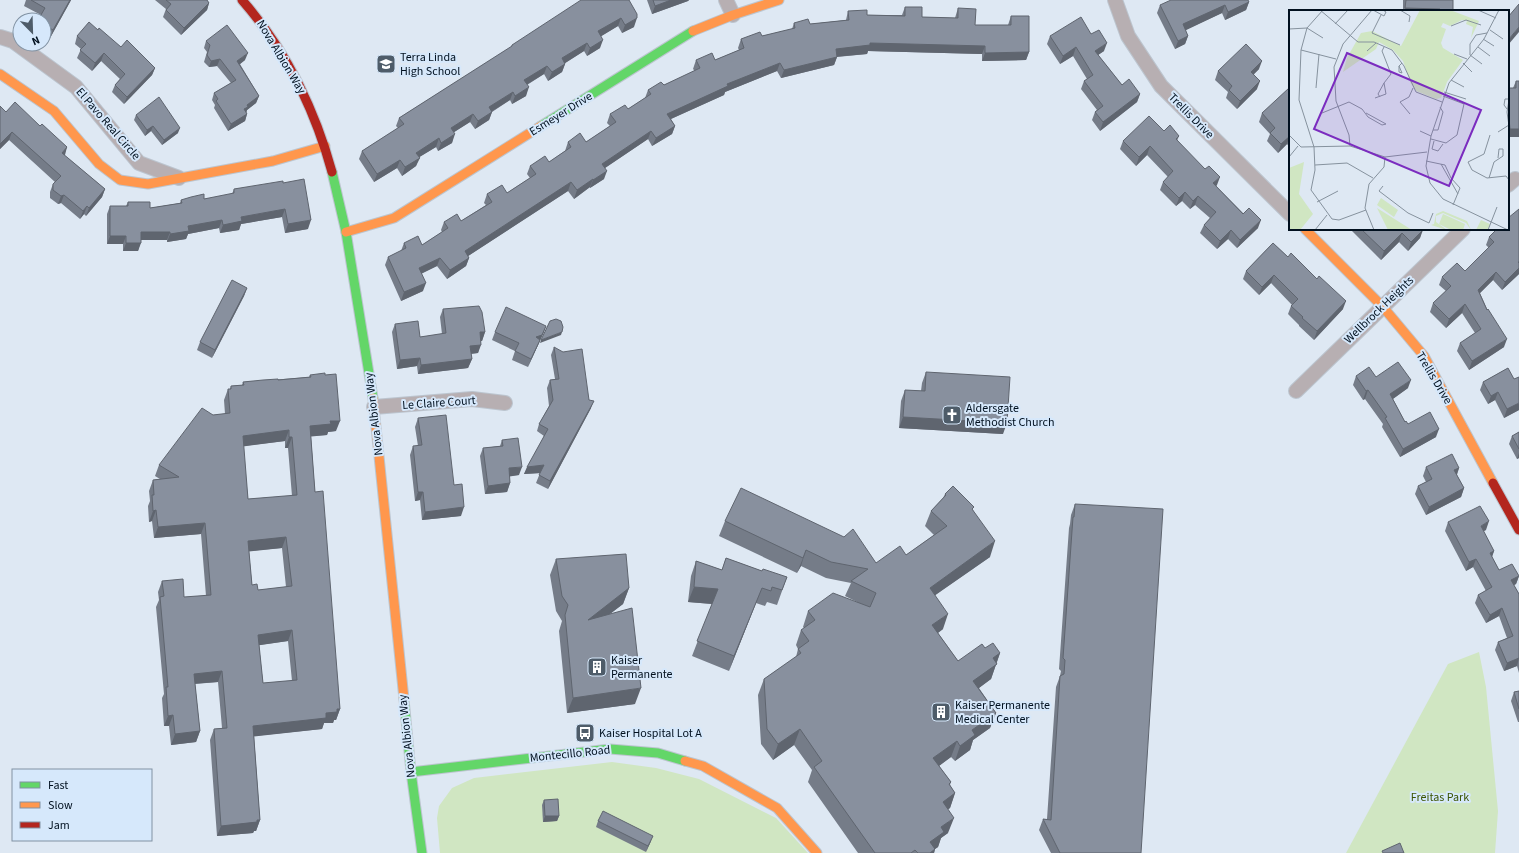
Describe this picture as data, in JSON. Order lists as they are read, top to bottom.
{
  "streets": {
    "street": [
      "Nova Albion Way",
      "Esmeyer Drive",
      "Trellis Drive",
      "El Pavo Real Circle",
      "Wellbrock Heights",
      "Le Claire Court",
      "Montecillo Road"
    ]
  },
  "crossings": [
    ["Nova Albion Way", "Esmeyer Drive"],
    ["Nova Albion Way", "Le Claire Court"],
    ["Nova Albion Way", "Montecillo Road"],
    ["Trellis Drive", "Wellbrock Heights"]
  ],
  "parks": ["Freitas Park"],
  "places": {
    "school or university": ["Terra Linda High School"],
    "church": ["Aldersgate Methodist Church"],
    "building": ["Kaiser Permanente", "Kaiser Permanente Medical Center"],
    "bus stop": ["Kaiser Hospital Lot A"]
  },
  "legend": ["Fast", "Slow", "Jam"],
  "north": "bottom right"
}
